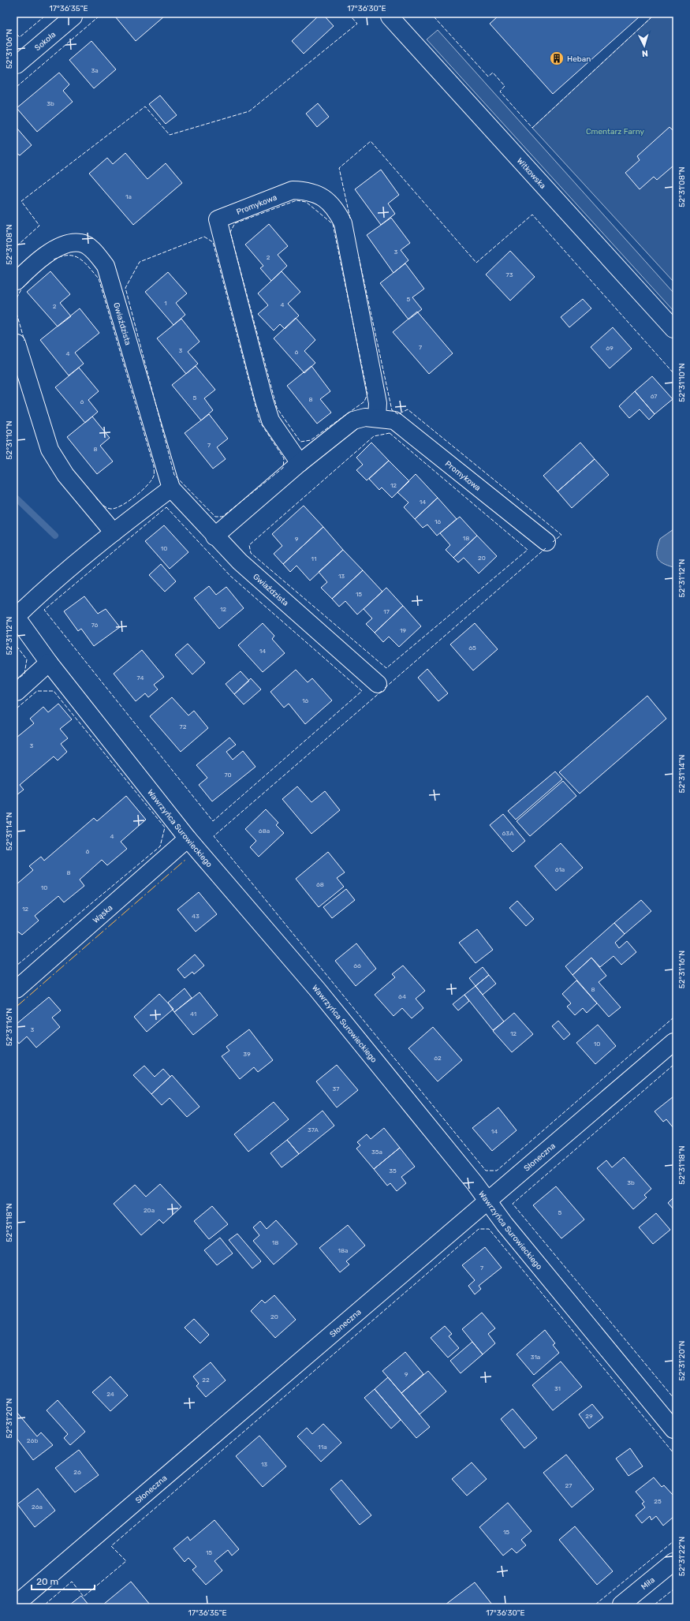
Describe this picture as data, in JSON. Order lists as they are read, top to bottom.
{
  "streets": {
    "street": [
      "Sokoła",
      "Witkowska",
      "Promykowa",
      "Gwiaździsta",
      "Wawrzyńca Surowieckiego",
      "Wąska",
      "Słoneczna",
      "Miła"
    ]
  },
  "crossings": [
    ["Promykowa", "Gwiaździsta"],
    ["Wawrzyńca Surowieckiego", "Wąska"],
    ["Wawrzyńca Surowieckiego", "Słoneczna"]
  ],
  "parks": ["Cmentarz Farny"],
  "places": {
    "building": ["Heban"]
  },
  "house_numbers": [
    "3a",
    "3b",
    "1a",
    "3",
    "2",
    "73",
    "5",
    "1",
    "4",
    "2",
    "7",
    "69",
    "3",
    "6",
    "4",
    "67",
    "5",
    "8",
    "6",
    "7",
    "8",
    "12",
    "14",
    "16",
    "18",
    "9",
    "10",
    "20",
    "11",
    "13",
    "15",
    "12",
    "17",
    "76",
    "19",
    "65",
    "14",
    "74",
    "16",
    "72",
    "3",
    "70",
    "68a",
    "63A",
    "4",
    "6",
    "61a",
    "8",
    "68",
    "10",
    "12",
    "43",
    "66",
    "8",
    "64",
    "41",
    "3",
    "12",
    "10",
    "39",
    "62",
    "37",
    "37A",
    "14",
    "35a",
    "35",
    "3b",
    "20a",
    "5",
    "18",
    "18a",
    "7",
    "20",
    "31a",
    "9",
    "22",
    "31",
    "24",
    "29",
    "26b",
    "11a",
    "13",
    "26",
    "27",
    "25",
    "26a",
    "15",
    "15"
  ],
  "scale_bar": "20 m",
  "north": "bottom",
  "coordinates": [
    "17°36'35\"E",
    "17°36'30\"E",
    "52°31'06\"N",
    "52°31'08\"N",
    "52°31'10\"N",
    "52°31'12\"N",
    "52°31'14\"N",
    "52°31'16\"N",
    "52°31'18\"N",
    "52°31'20\"N",
    "52°31'22\"N"
  ]
}
